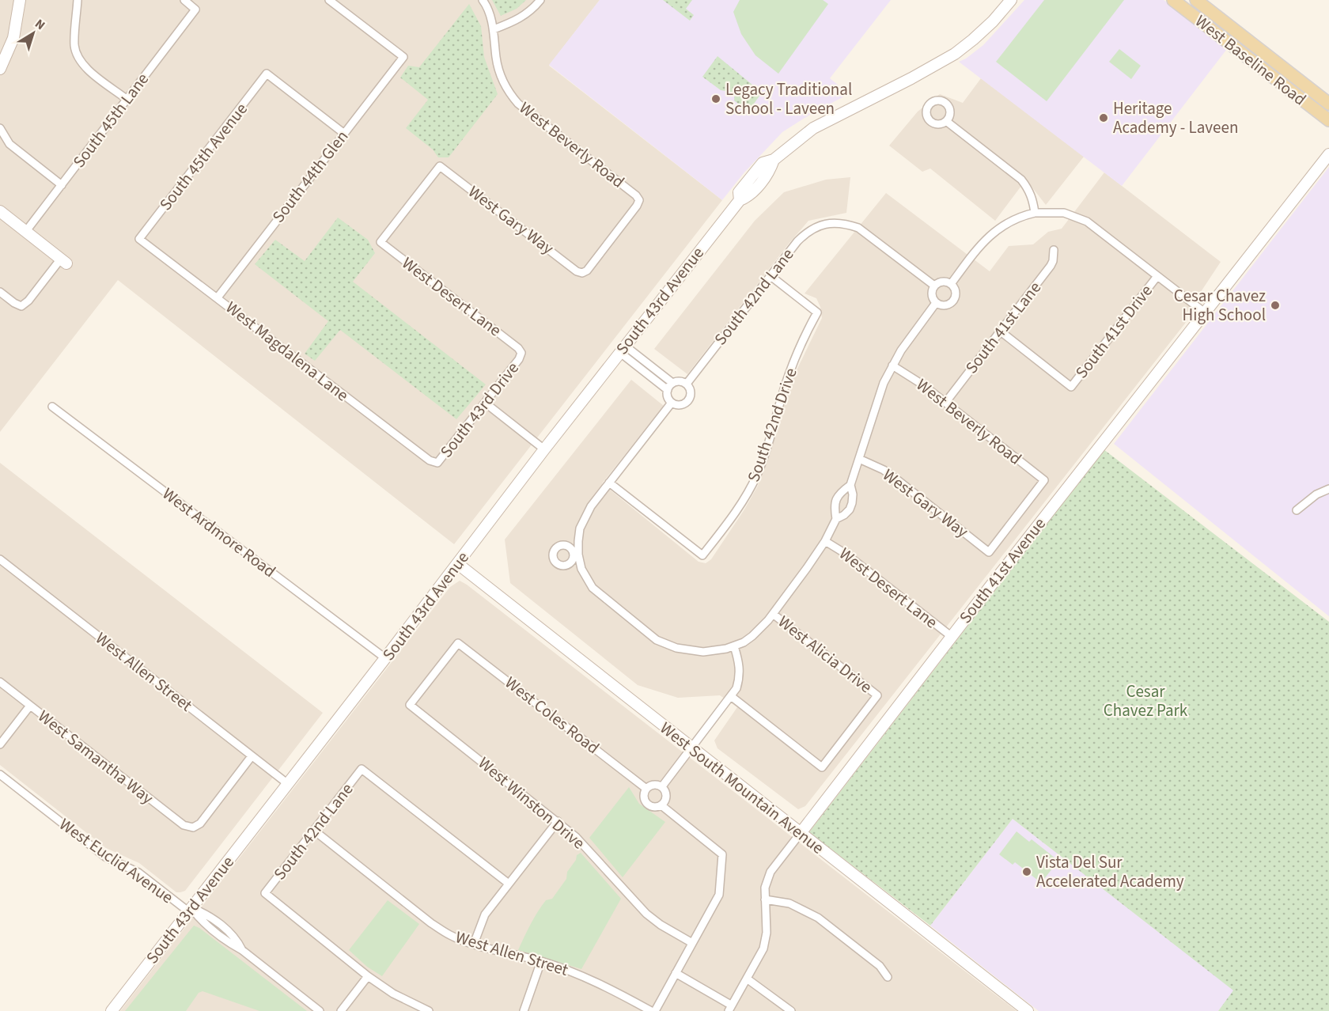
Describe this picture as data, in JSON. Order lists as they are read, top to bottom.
{
  "streets": {
    "main road": ["West Baseline Road"],
    "street": [
      "South 45th Lane",
      "West Beverly Road",
      "South 45th Avenue",
      "South 44th Glen",
      "West Gary Way",
      "West Desert Lane",
      "South 42nd Lane",
      "South 43rd Avenue",
      "South 41st Lane",
      "South 41st Drive",
      "West Magdalena Lane",
      "South 43rd Drive",
      "South 42nd Drive",
      "West Ardmore Road",
      "South 41st Avenue",
      "West Alicia Drive",
      "West Allen Street",
      "West Coles Road",
      "West Samantha Way",
      "West South Mountain Avenue",
      "West Winston Drive",
      "West Euclid Avenue"
    ]
  },
  "crossings": [
    ["West Beverly Road", "West Gary Way"],
    ["West Beverly Road", "South 41st Lane"],
    ["South 45th Avenue", "South 44th Glen"],
    ["South 45th Avenue", "West Magdalena Lane"],
    ["South 44th Glen", "West Magdalena Lane"],
    ["West Gary Way", "West Desert Lane"],
    ["West Desert Lane", "South 43rd Drive"],
    ["West Desert Lane", "South 41st Avenue"],
    ["South 42nd Lane", "South 42nd Drive"],
    ["South 42nd Lane", "West Allen Street"],
    ["South 43rd Avenue", "West Ardmore Road"],
    ["South 43rd Avenue", "West Allen Street"],
    ["South 43rd Avenue", "West South Mountain Avenue"],
    ["South 43rd Avenue", "West Euclid Avenue"],
    ["South 41st Lane", "South 41st Drive"],
    ["West Magdalena Lane", "South 43rd Drive"],
    ["South 41st Avenue", "West South Mountain Avenue"],
    ["West Allen Street", "West Samantha Way"],
    ["West Coles Road", "West Winston Drive"]
  ],
  "parks": ["Cesar Chavez Park"],
  "places": [
    "Legacy Traditional School - Laveen",
    "Heritage Academy - Laveen",
    "Cesar Chavez High School",
    "Vista Del Sur Accelerated Academy"
  ],
  "north": "top right"
}
